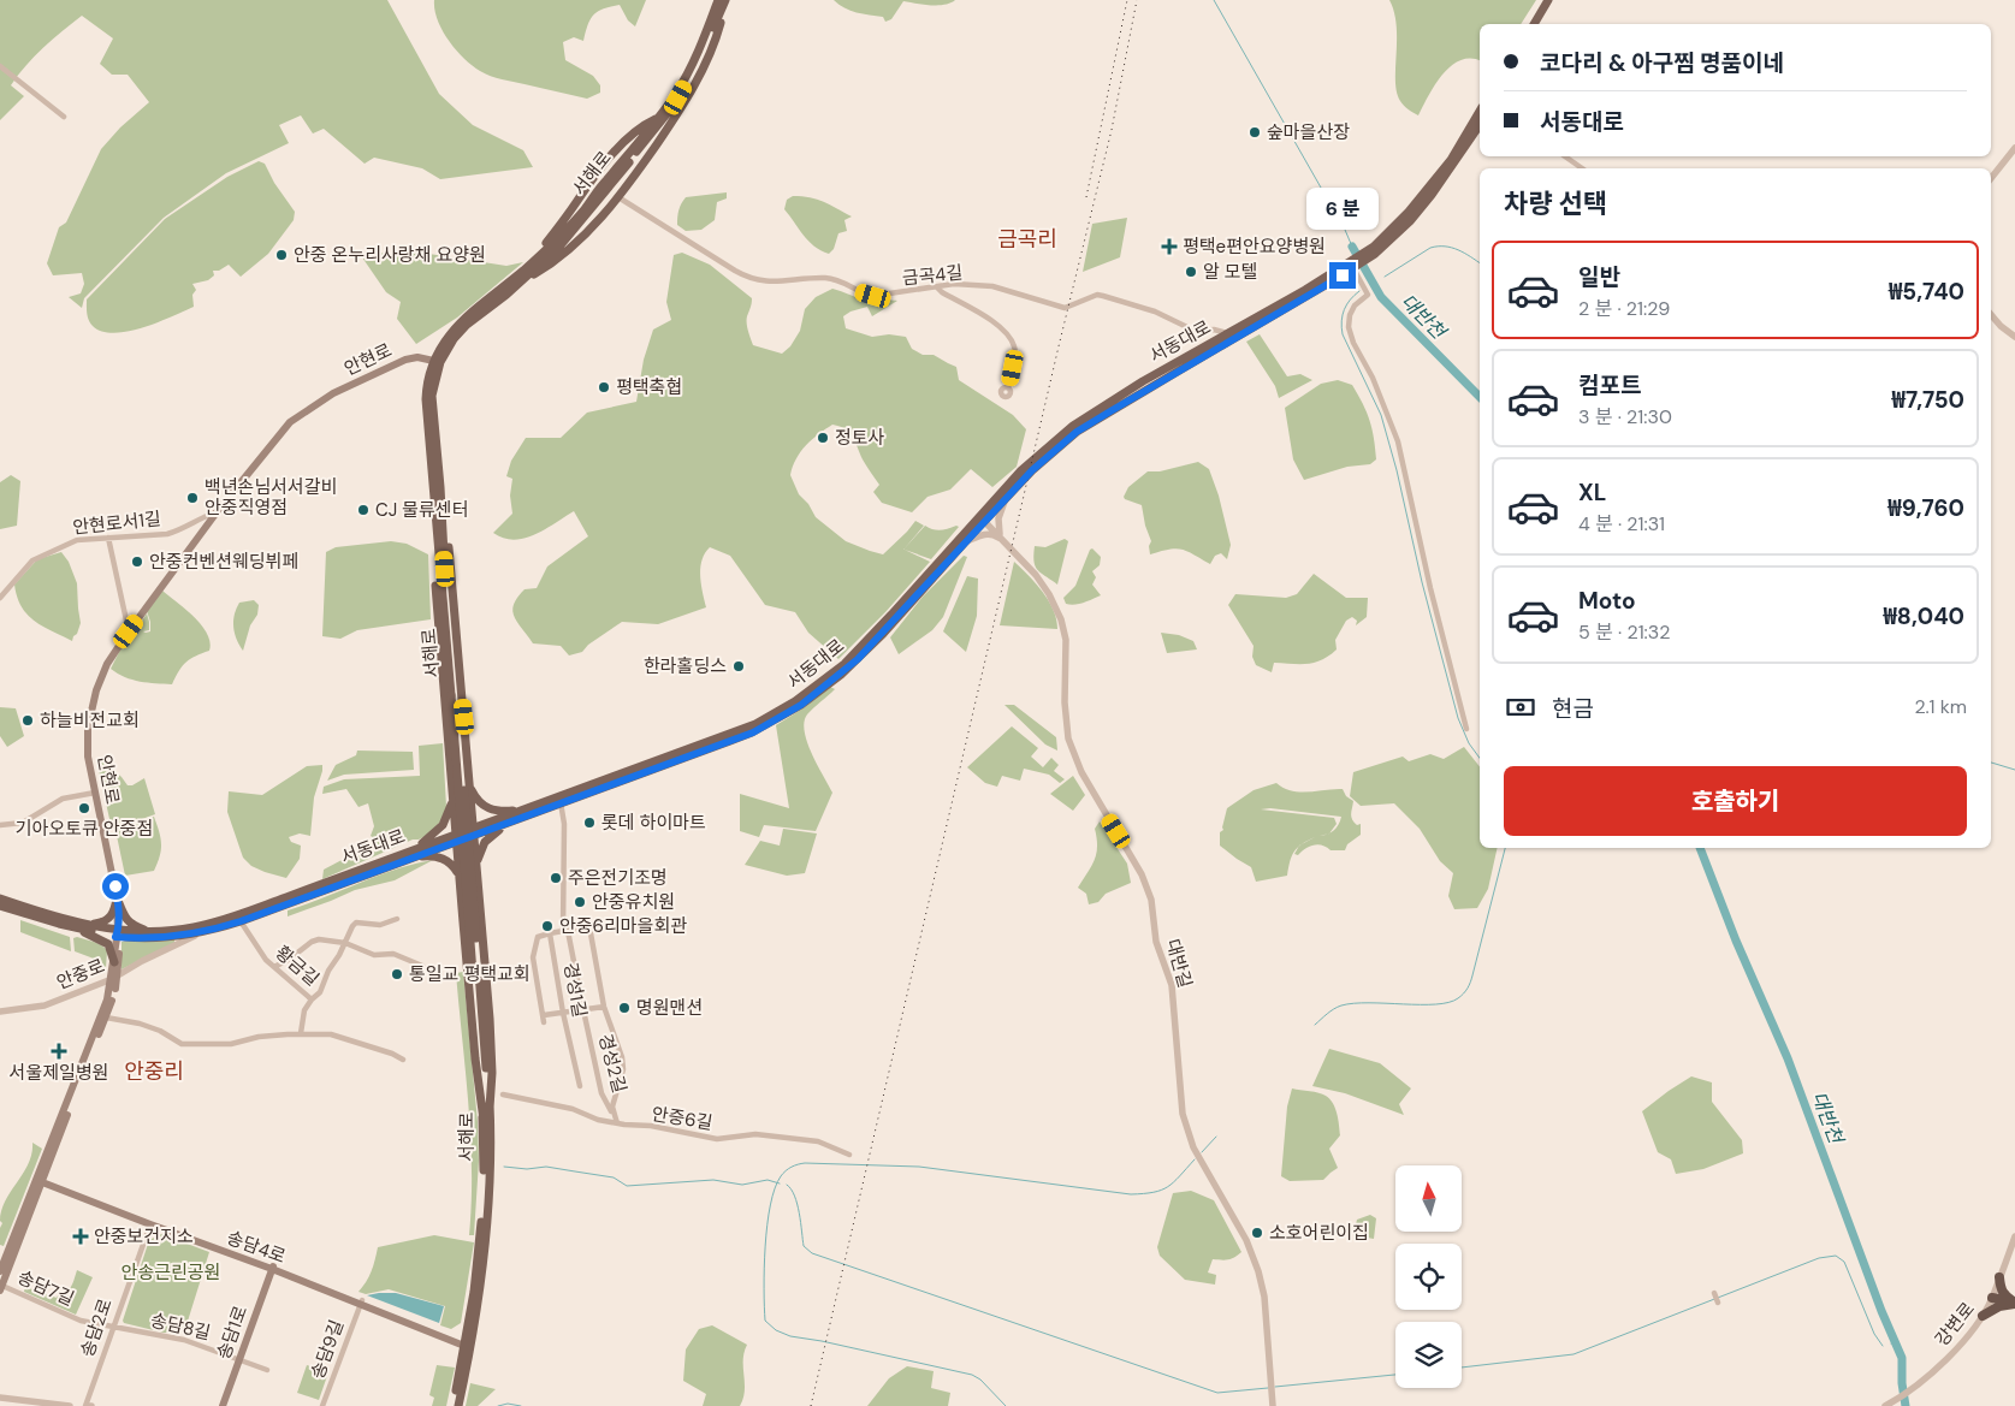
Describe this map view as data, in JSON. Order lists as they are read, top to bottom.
{
  "streets": {
    "main road": [
      "서해로",
      "서동대로",
      "안현로",
      "송담4로",
      "송담1로"
    ],
    "street": [
      "금곡4길",
      "안현로서1길",
      "대반길",
      "황금길",
      "안중로",
      "경성1길",
      "경성2길",
      "안중6길",
      "송담7길",
      "강변로",
      "송담8길",
      "송담2로",
      "송담9길"
    ]
  },
  "crossings": [
    ["서해로", "안현로"],
    ["서해로", "송담4로"],
    ["금곡4길", "서동대로"],
    ["서동대로", "안현로"],
    ["서동대로", "대반길"],
    ["서동대로", "황금길"],
    ["서동대로", "안중로"],
    ["안현로", "안현로서1길"],
    ["안현로", "안중로"],
    ["안현로", "송담4로"],
    ["안현로", "송담7길"],
    ["경성2길", "안중6길"],
    ["송담4로", "송담2로"],
    ["송담4로", "송담1로"],
    ["송담4로", "송담9길"],
    ["송담7길", "송담8길"],
    ["송담7길", "송담2로"],
    ["송담8길", "송담2로"],
    ["송담8길", "송담1로"]
  ],
  "districts": ["금곡리", "안중리"],
  "water": ["대반천"],
  "parks": ["안송근린공원"],
  "places": {
    "other": [
      "숲마을산장",
      "안중 온누리사랑채 요양원",
      "알 모텔",
      "평택축협",
      "정토사",
      "백년손님서서갈비 안중직영점",
      "CJ 물류센터",
      "안중컨벤션웨딩뷔페",
      "한라홀딩스",
      "하늘비전교회",
      "기아오토큐 안중점",
      "롯데 하이마트",
      "주은전기조명",
      "안중유치원",
      "안중6리마을회관",
      "통일교 평택교회",
      "명원맨션",
      "소호어린이집"
    ],
    "health": ["평택e편안요양병원", "서울제일병원", "안중보건지소"]
  },
  "north": "top",
  "page": {
    "banner": ["코다리 & 아구찜 명품이네", "서동대로"],
    "heading": "차량 선택",
    "bubble": "6 분",
    "list": [
      {
        "name": "일반",
        "note": "2 분 · 21:29",
        "value": "₩5,740"
      },
      {
        "name": "컴포트",
        "note": "3 분 · 21:30",
        "value": "₩7,750"
      },
      {
        "name": "XL",
        "note": "4 분 · 21:31",
        "value": "₩9,760"
      },
      {
        "name": "Moto",
        "note": "5 분 · 21:32",
        "value": "₩8,040"
      }
    ],
    "pay": ["현금", "2.1 km"],
    "buttons": "호출하기"
  }
}
